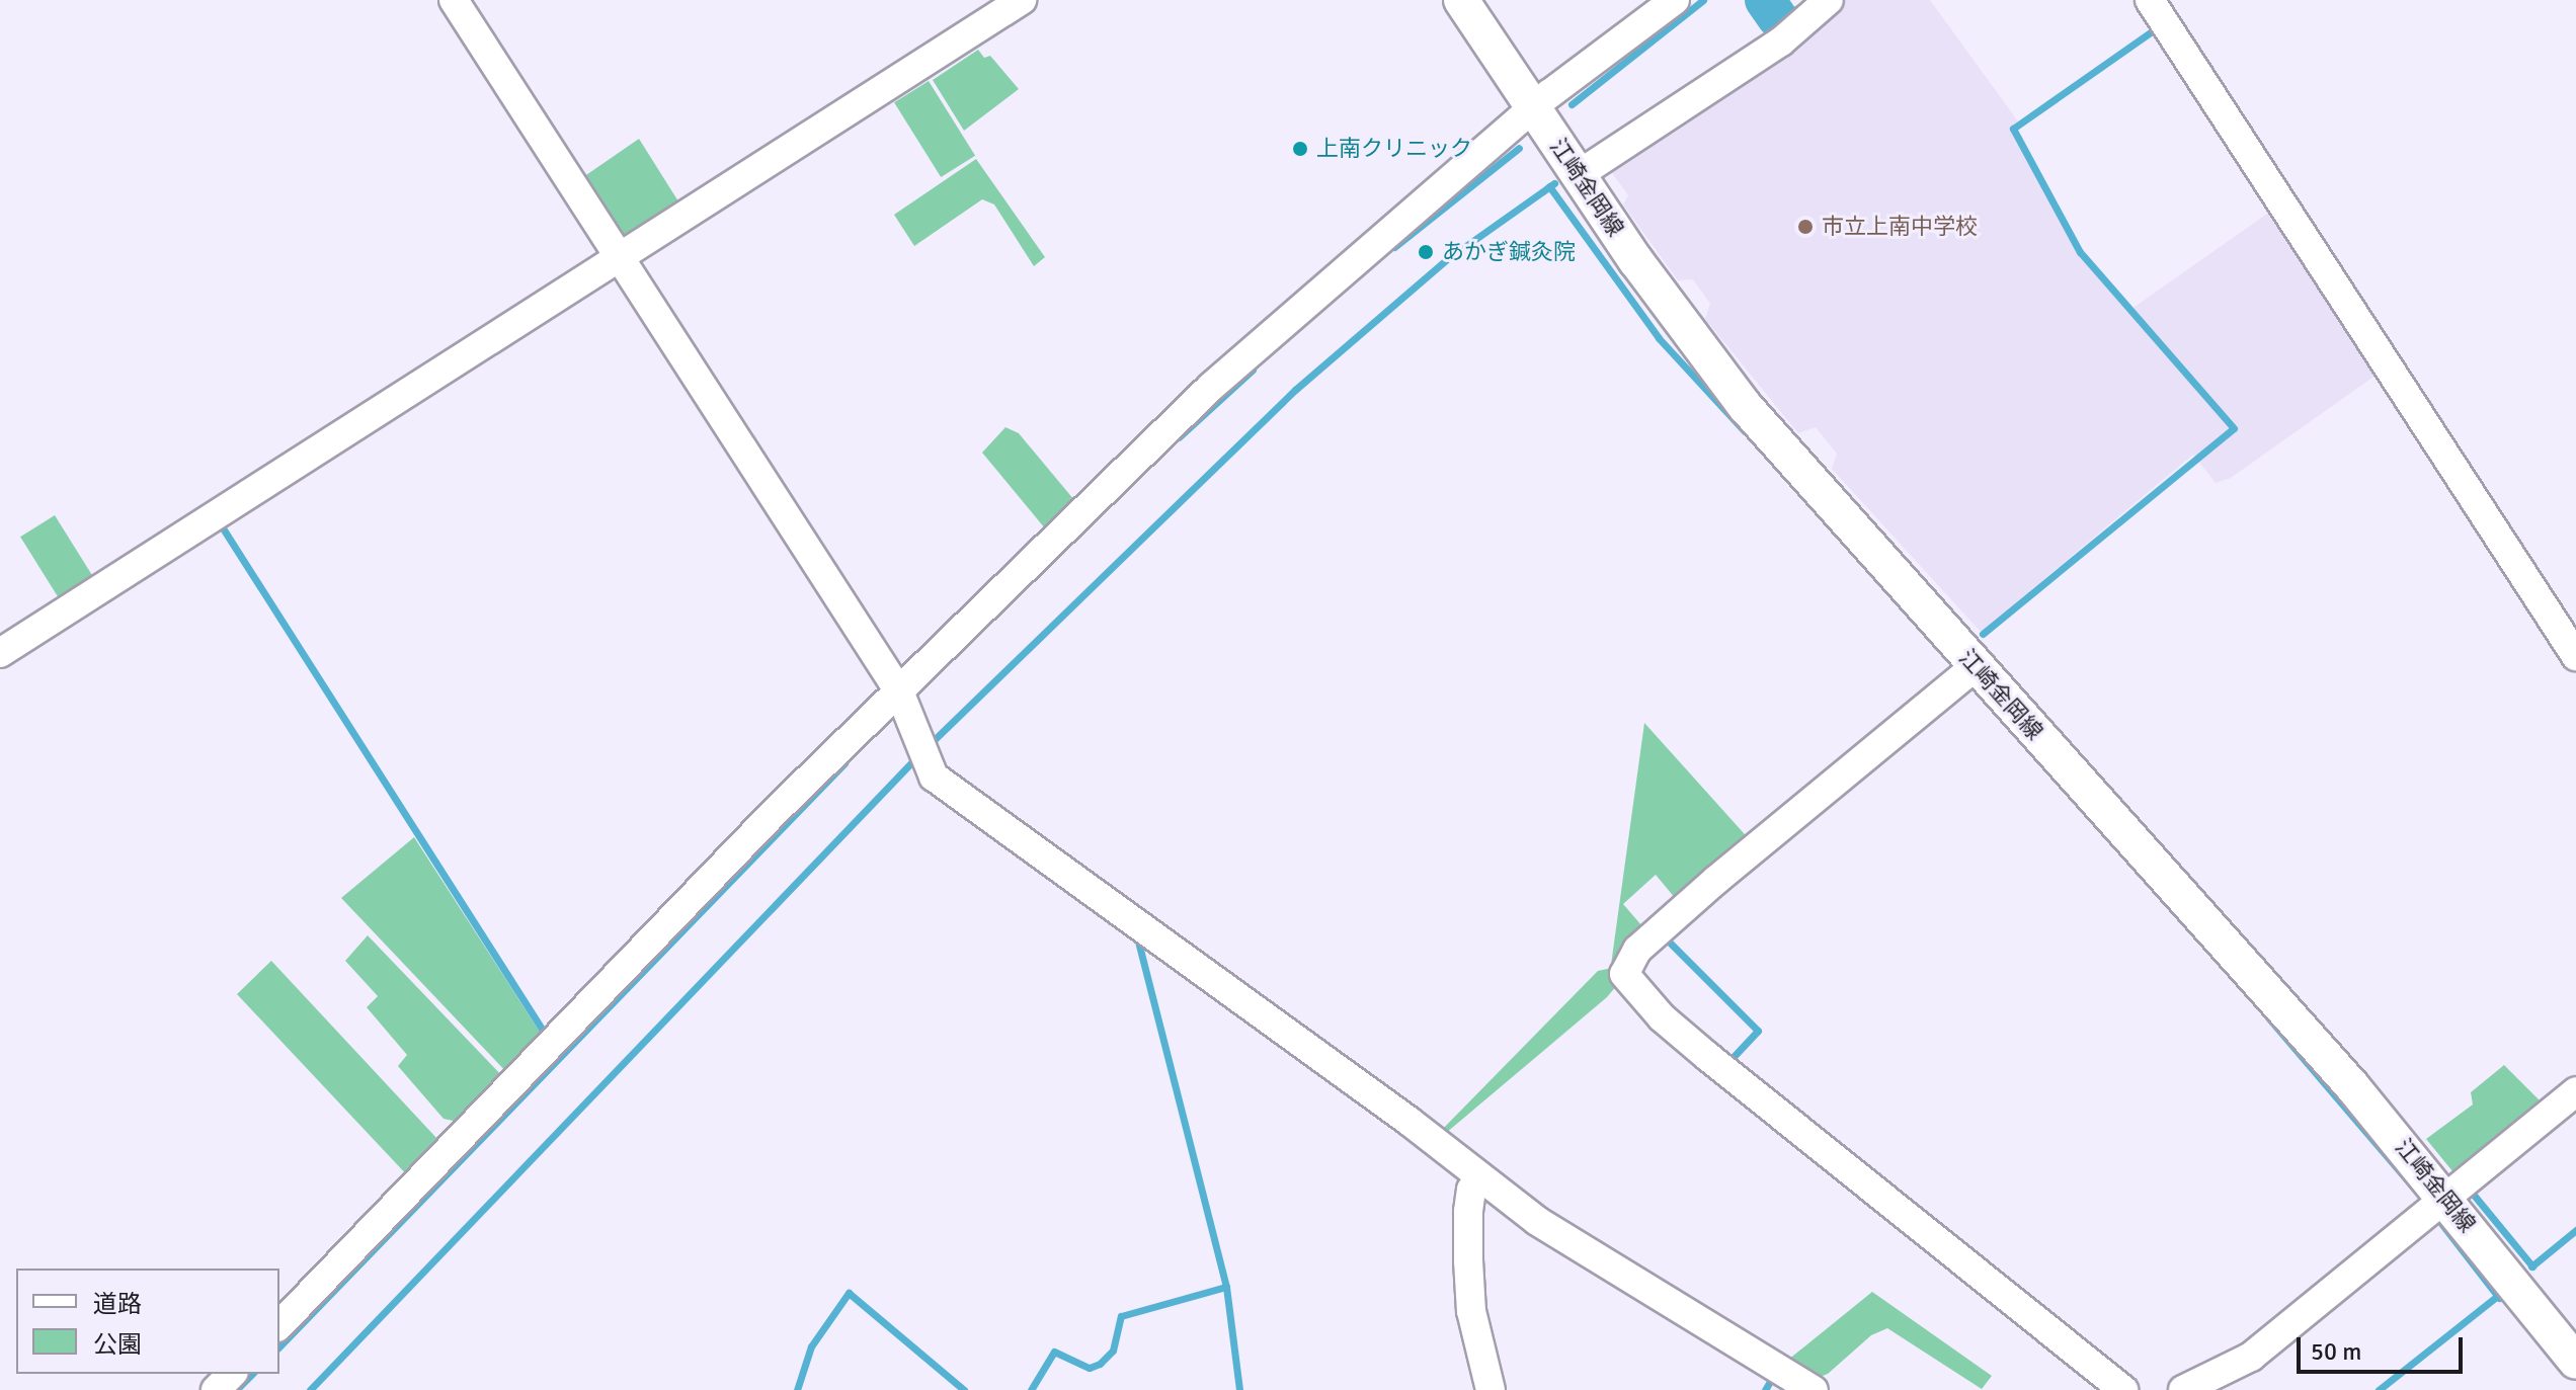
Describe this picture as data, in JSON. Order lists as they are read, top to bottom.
{
  "streets": {
    "main road": ["江崎金岡線"]
  },
  "places": ["上南クリニック", "市立上南中学校", "あかぎ鍼灸院"],
  "legend": ["道路", "公園"],
  "scale_bar": "50 m"
}
